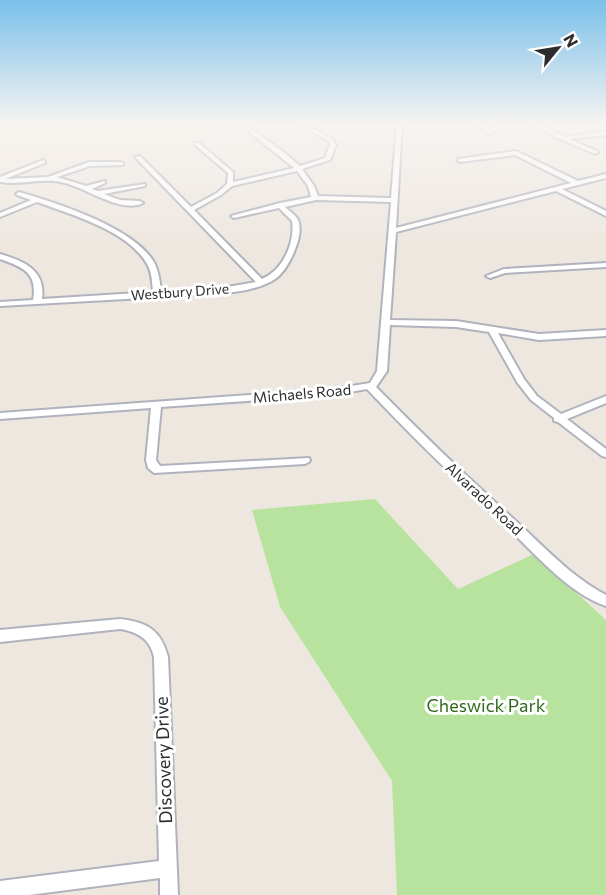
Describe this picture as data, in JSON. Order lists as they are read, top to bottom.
{
  "streets": {
    "street": [
      "Westbury Drive",
      "Michaels Road",
      "Alvarado Road",
      "Discovery Drive"
    ]
  },
  "crossings": [
    ["Michaels Road", "Alvarado Road"]
  ],
  "parks": ["Cheswick Park"],
  "north": "top right"
}
